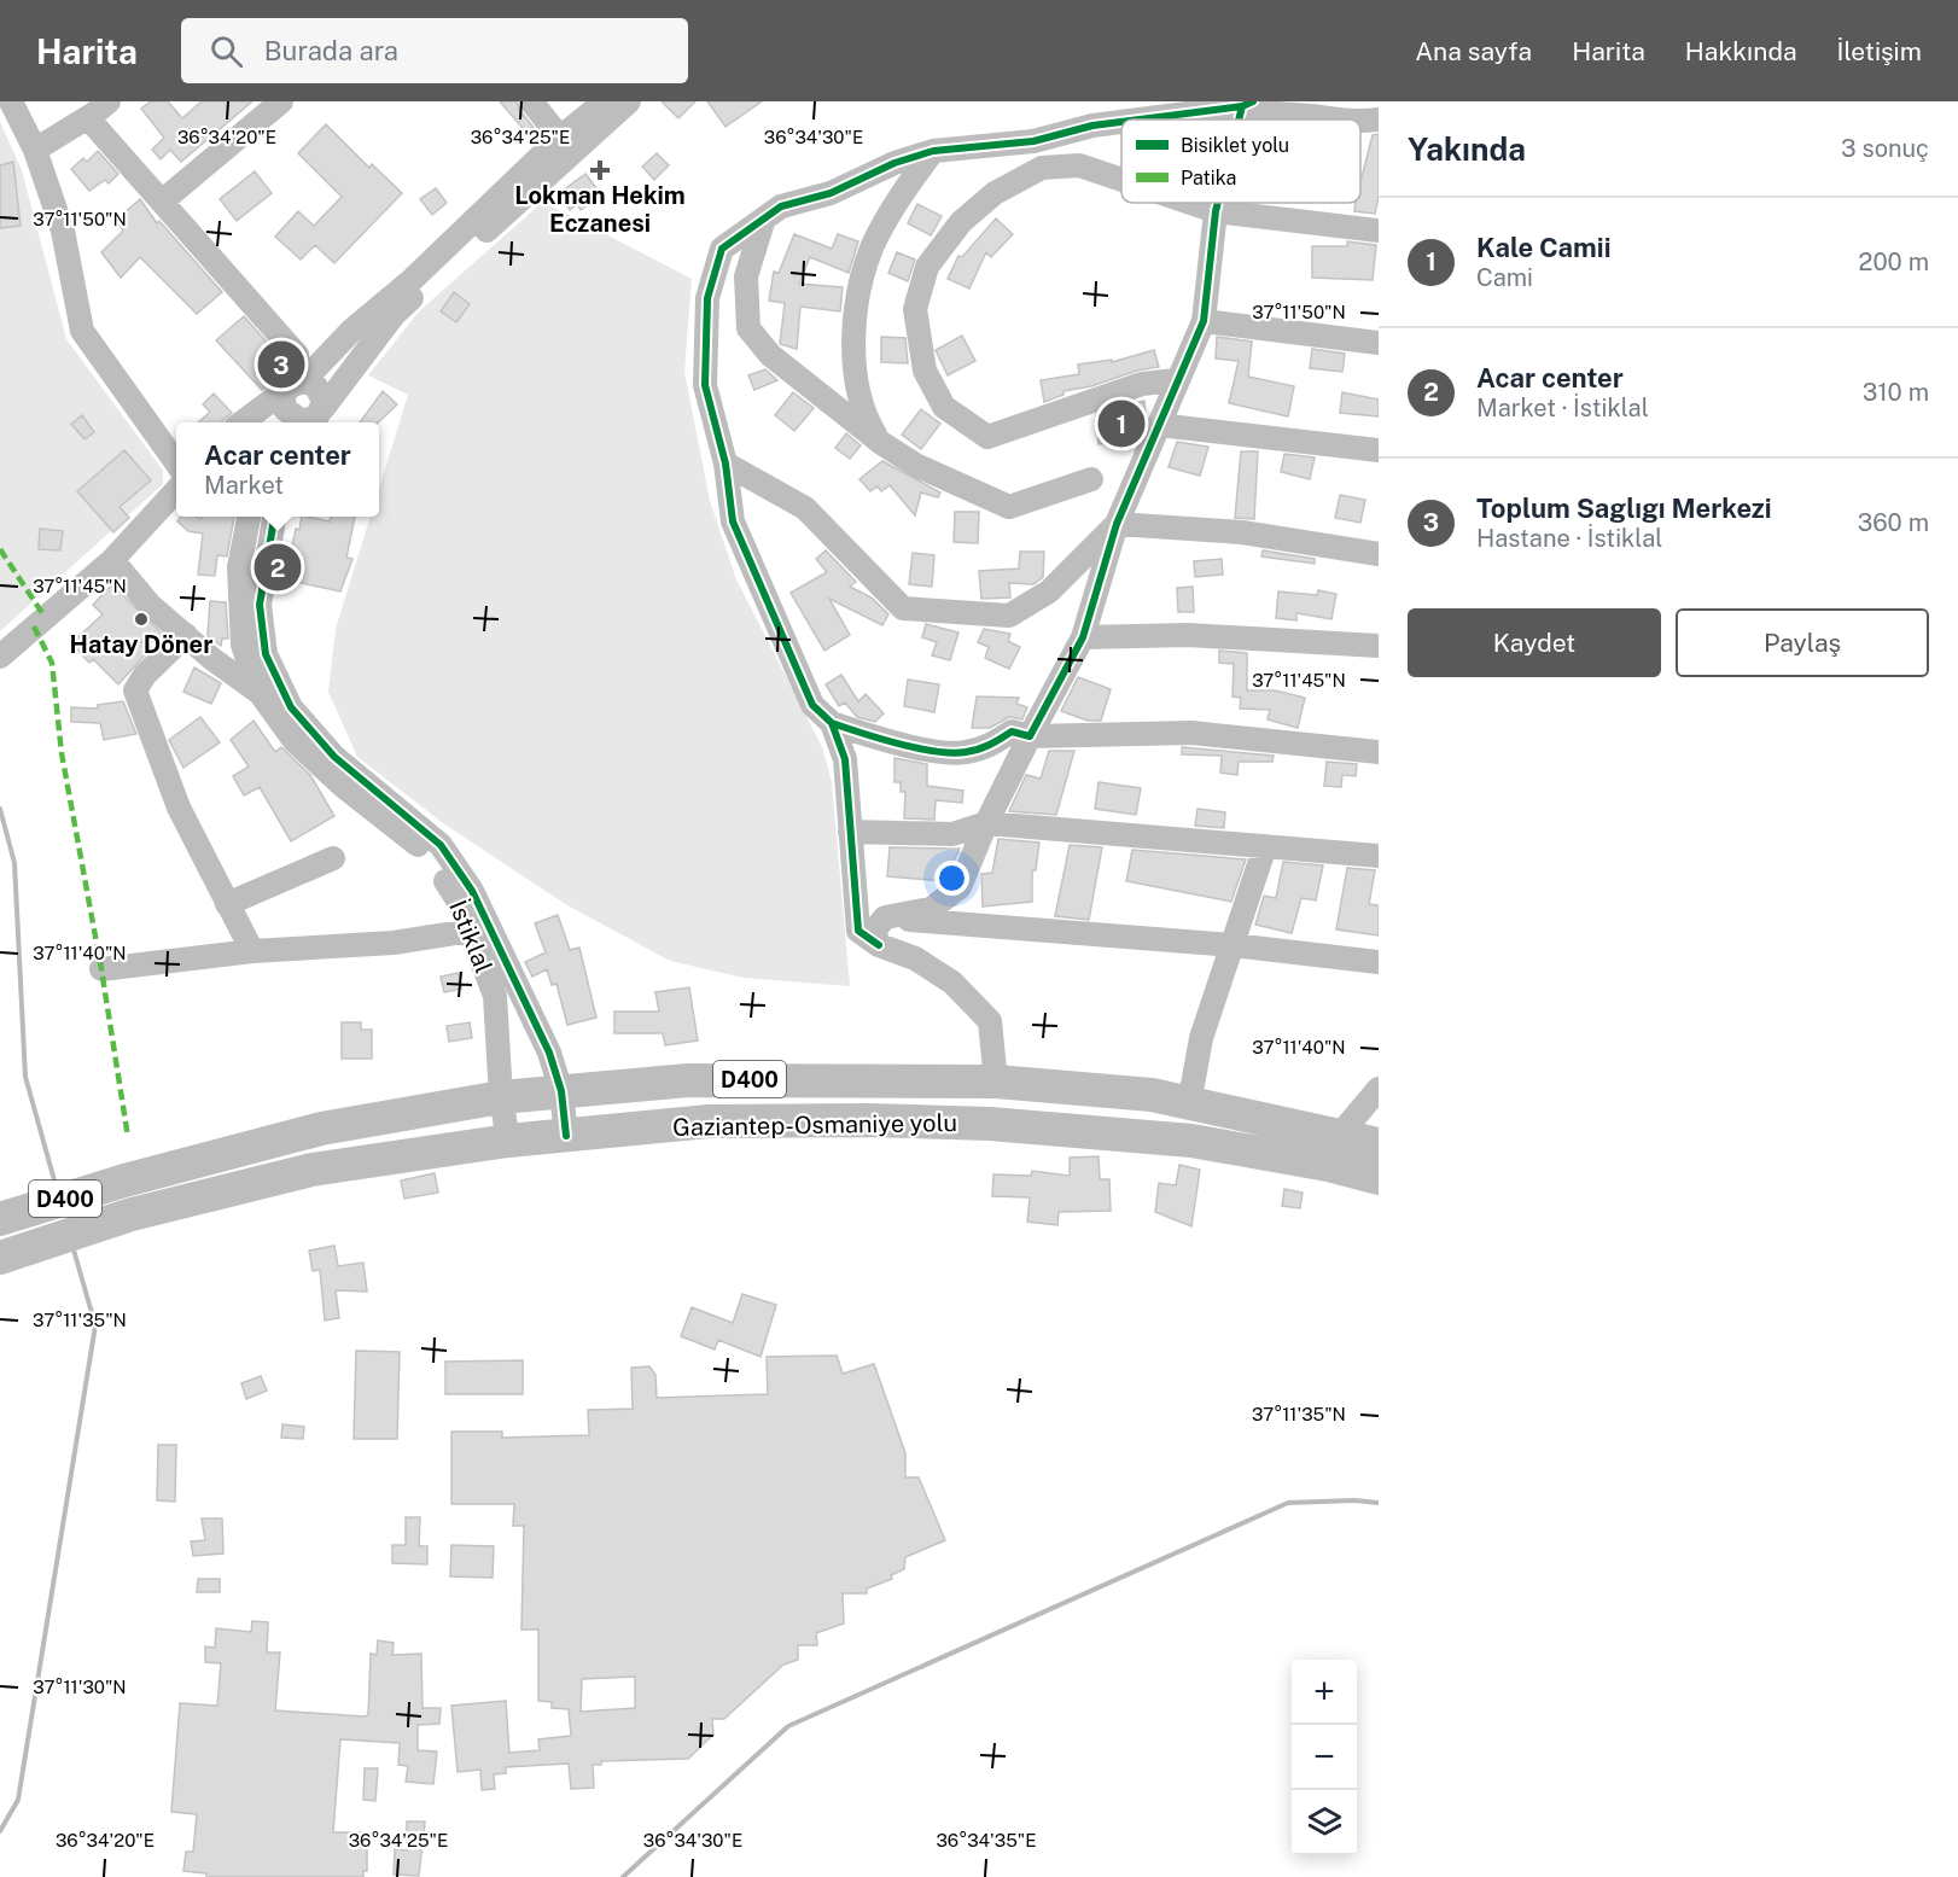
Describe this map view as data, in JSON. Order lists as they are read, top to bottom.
{
  "streets": {
    "highway": ["D400", "Gaziantep-Osmaniye yolu"],
    "street": ["İstiklal"]
  },
  "crossings": [
    ["İstiklal", "Gaziantep-Osmaniye yolu"]
  ],
  "places": {
    "health": ["Lokman Hekim Eczanesi"],
    "other": ["Hatay Döner"]
  },
  "legend": ["Bisiklet yolu", "Patika"],
  "page": {
    "header": "Harita",
    "search": "Burada ara",
    "nav": [
      "Ana sayfa",
      "Harita",
      "Hakkında",
      "İletişim"
    ],
    "heading": ["Yakında", "3 sonuç"],
    "list": [
      {
        "mark": "1",
        "name": "Kale Camii",
        "note": "Cami",
        "value": "200 m"
      },
      {
        "mark": "2",
        "name": "Acar center",
        "note": "Market · İstiklal",
        "value": "310 m"
      },
      {
        "mark": "3",
        "name": "Toplum Saglıgı Merkezi",
        "note": "Hastane · İstiklal",
        "value": "360 m"
      }
    ],
    "pins": ["3", "1", "2"],
    "popup": ["Acar center", "Market"],
    "buttons": ["Kaydet", "Paylaş"],
    "map_buttons": ["+", "−"]
  },
  "coordinates": [
    "36°34'20\"E",
    "36°34'25\"E",
    "36°34'30\"E",
    "37°11'50\"N",
    "37°11'45\"N",
    "37°11'40\"N",
    "37°11'35\"N",
    "37°11'30\"N",
    "36°34'35\"E"
  ]
}
